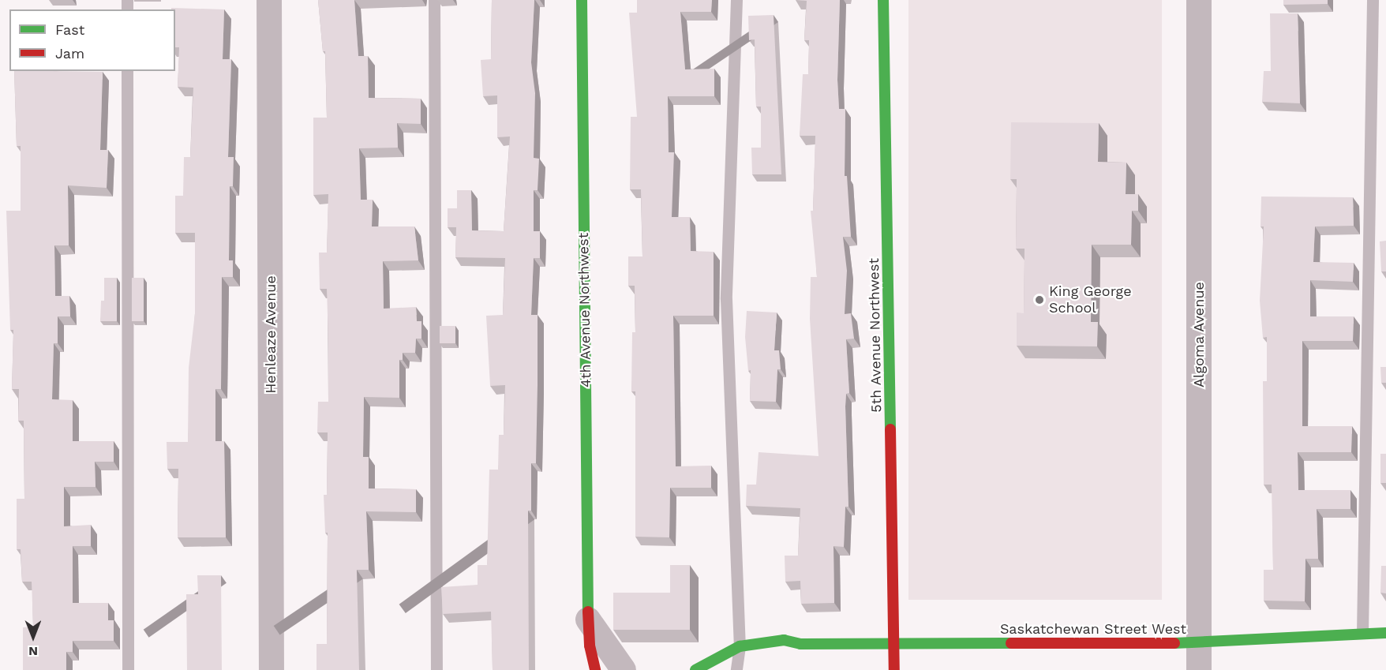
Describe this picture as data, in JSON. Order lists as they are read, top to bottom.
{
  "streets": {
    "street": [
      "4th Avenue Northwest",
      "Henleaze Avenue",
      "Algoma Avenue",
      "5th Avenue Northwest",
      "Saskatchewan Street West"
    ]
  },
  "crossings": [
    ["Algoma Avenue", "Saskatchewan Street West"],
    ["5th Avenue Northwest", "Saskatchewan Street West"]
  ],
  "places": ["King George School"],
  "legend": ["Fast", "Jam"],
  "north": "bottom"
}
